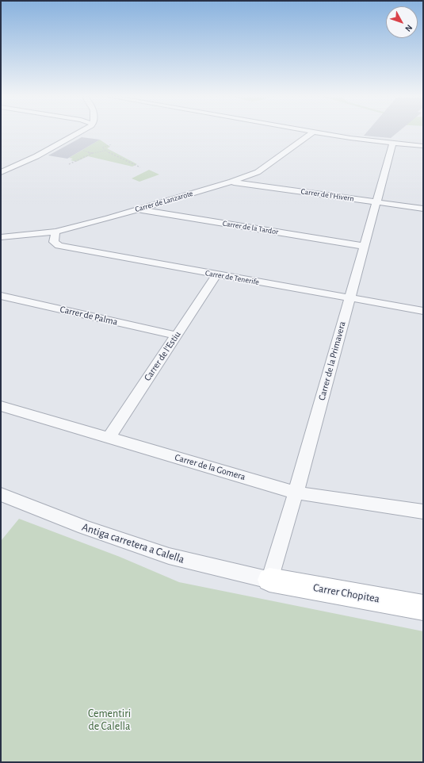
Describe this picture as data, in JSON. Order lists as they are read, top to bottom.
{
  "streets": {
    "street": [
      "Carrer de l'Hivern",
      "Carrer de Lanzarote",
      "Carrer de la Tardor",
      "Carrer de Tenerife",
      "Carrer de Palma",
      "Carrer de l'Estiu",
      "Carrer de la Primavera",
      "Carrer de la Gomera",
      "Antiga carretera a Calella",
      "Carrer Chopitea"
    ]
  },
  "crossings": [
    ["Carrer de l'Hivern", "Carrer de Lanzarote"],
    ["Carrer de l'Hivern", "Carrer de la Primavera"],
    ["Carrer de Lanzarote", "Carrer de la Tardor"],
    ["Carrer de Lanzarote", "Carrer de Tenerife"],
    ["Carrer de la Tardor", "Carrer de la Primavera"],
    ["Carrer de Tenerife", "Carrer de l'Estiu"],
    ["Carrer de Tenerife", "Carrer de la Primavera"],
    ["Carrer de Palma", "Carrer de l'Estiu"],
    ["Carrer de l'Estiu", "Carrer de la Gomera"],
    ["Carrer de la Primavera", "Carrer de la Gomera"],
    ["Carrer de la Primavera", "Antiga carretera a Calella"],
    ["Carrer de la Primavera", "Carrer Chopitea"],
    ["Antiga carretera a Calella", "Carrer Chopitea"]
  ],
  "parks": ["Cementiri de Calella"],
  "north": "bottom right"
}
